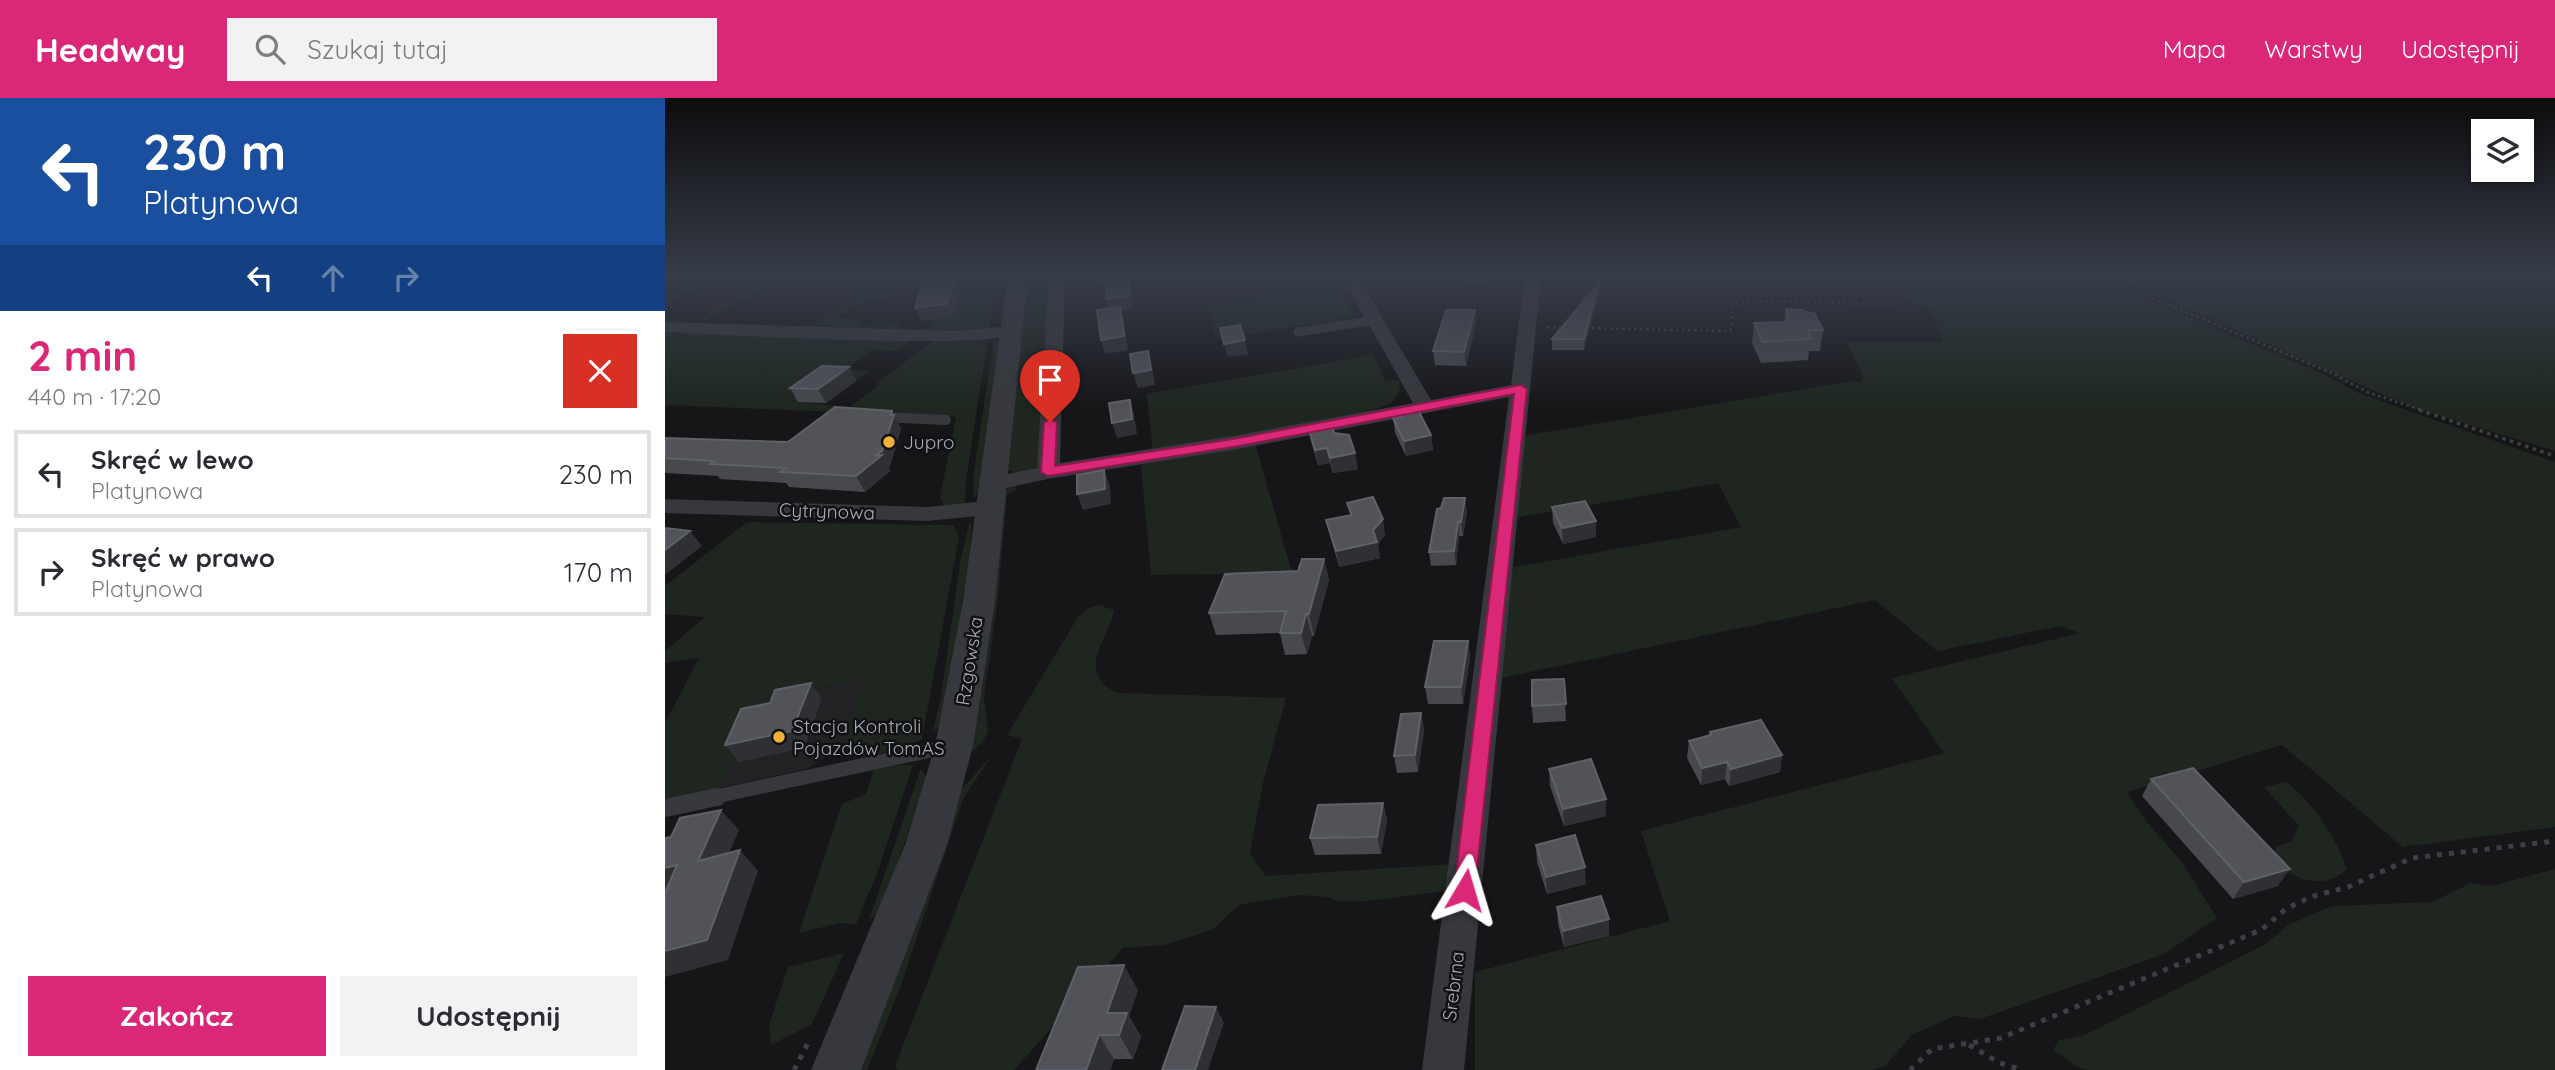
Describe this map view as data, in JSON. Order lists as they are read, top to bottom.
{
  "streets": {
    "street": ["Cytrynowa", "Rzgowska", "Srebrna"]
  },
  "crossings": [
    ["Cytrynowa", "Rzgowska"],
    ["Cytrynowa", "Srebrna"]
  ],
  "places": ["Jupro", "Stacja Kontroli Pojazdów TomAS"],
  "page": {
    "header": "Headway",
    "search": "Szukaj tutaj",
    "nav": ["Mapa", "Warstwy", "Udostępnij"],
    "turn": ["230 m", "Platynowa"],
    "heading": ["2 min", "440 m · 17:20"],
    "list": [
      {
        "name": "Skręć w lewo",
        "note": "Platynowa",
        "value": "230 m"
      },
      {
        "name": "Skręć w prawo",
        "note": "Platynowa",
        "value": "170 m"
      }
    ],
    "buttons": ["Zakończ", "Udostępnij"]
  }
}
